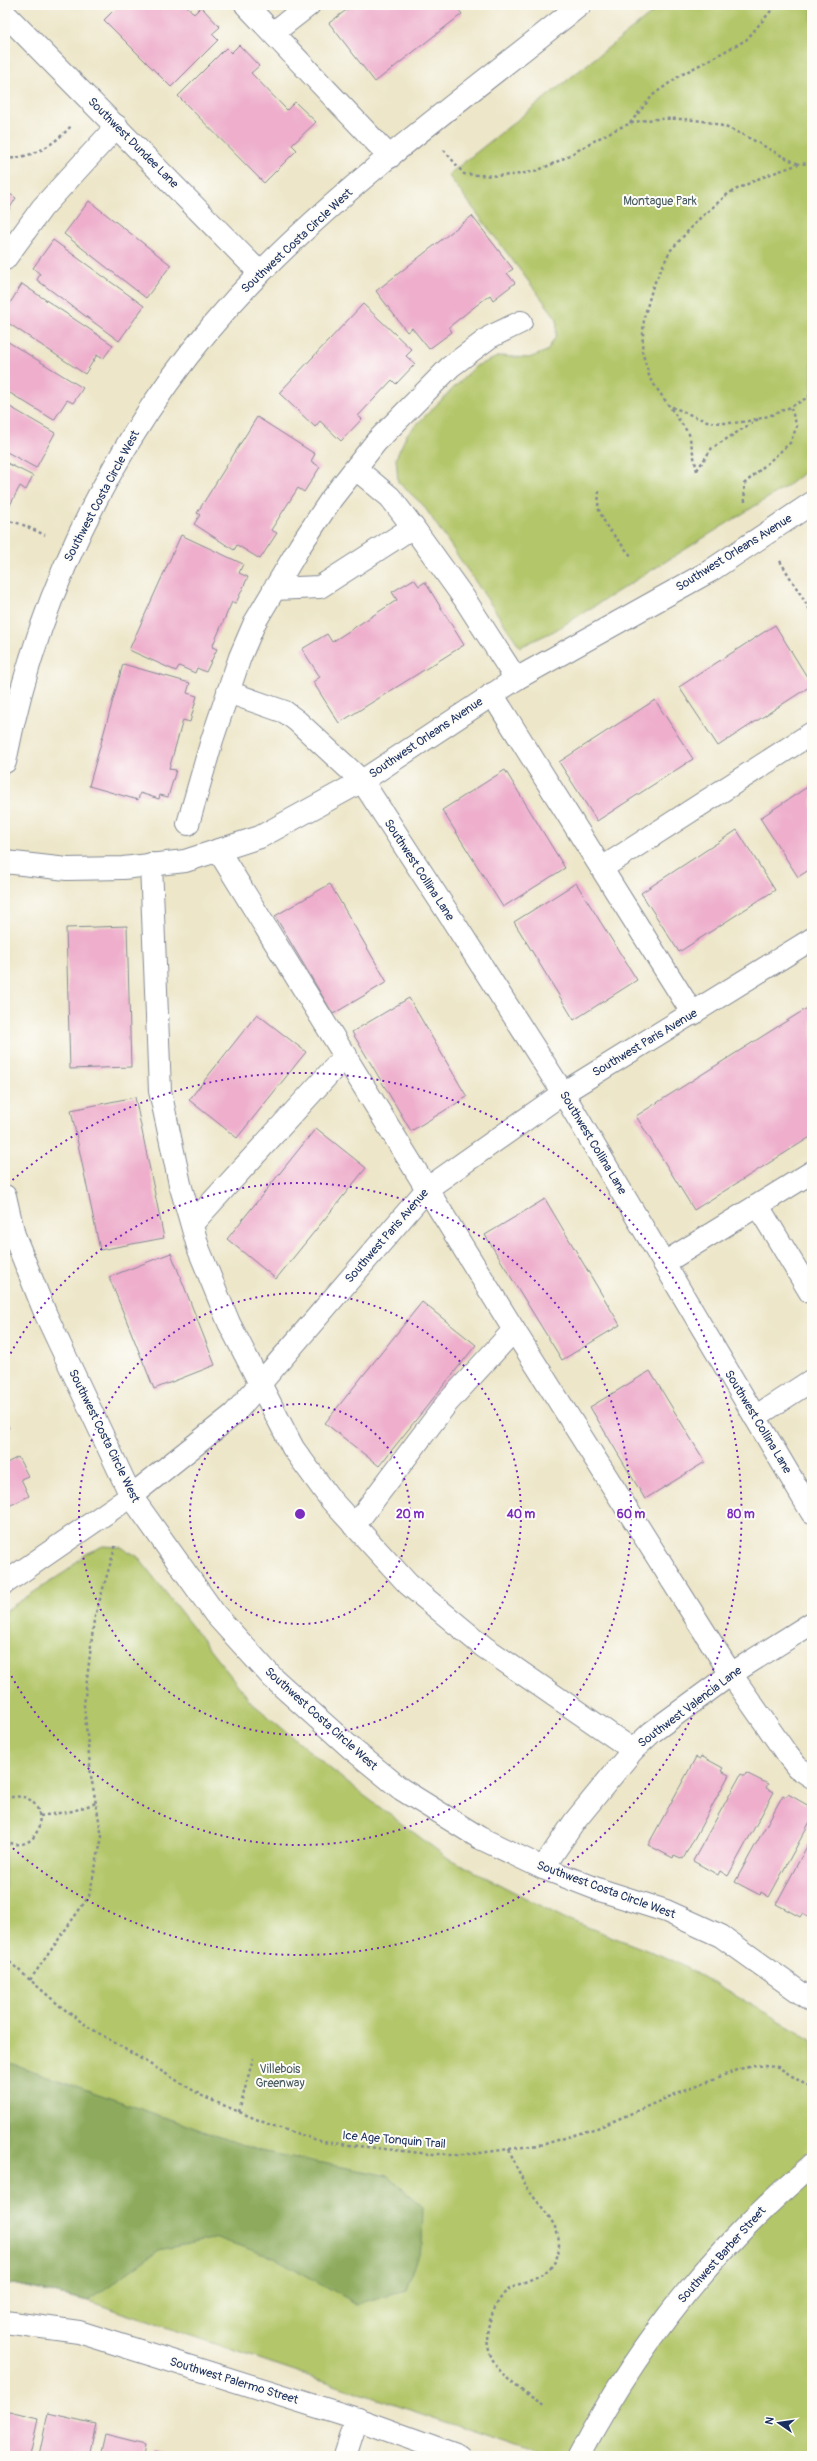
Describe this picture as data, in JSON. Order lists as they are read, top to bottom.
{
  "streets": {
    "street": [
      "Southwest Dundee Lane",
      "Southwest Costa Circle West",
      "Southwest Orleans Avenue",
      "Southwest Collina Lane",
      "Southwest Paris Avenue",
      "Southwest Valencia Lane",
      "Southwest Barber Street",
      "Southwest Palermo Street"
    ],
    "path": ["Ice Age Tonquin Trail"]
  },
  "crossings": [
    ["Southwest Dundee Lane", "Southwest Costa Circle West"],
    ["Southwest Costa Circle West", "Southwest Paris Avenue"],
    ["Southwest Costa Circle West", "Southwest Valencia Lane"],
    ["Southwest Orleans Avenue", "Southwest Collina Lane"],
    ["Southwest Collina Lane", "Southwest Paris Avenue"]
  ],
  "parks": ["Montague Park", "Villebois Greenway"],
  "north": "left",
  "rings": [
    "20 m",
    "40 m",
    "60 m",
    "80 m"
  ]
}
